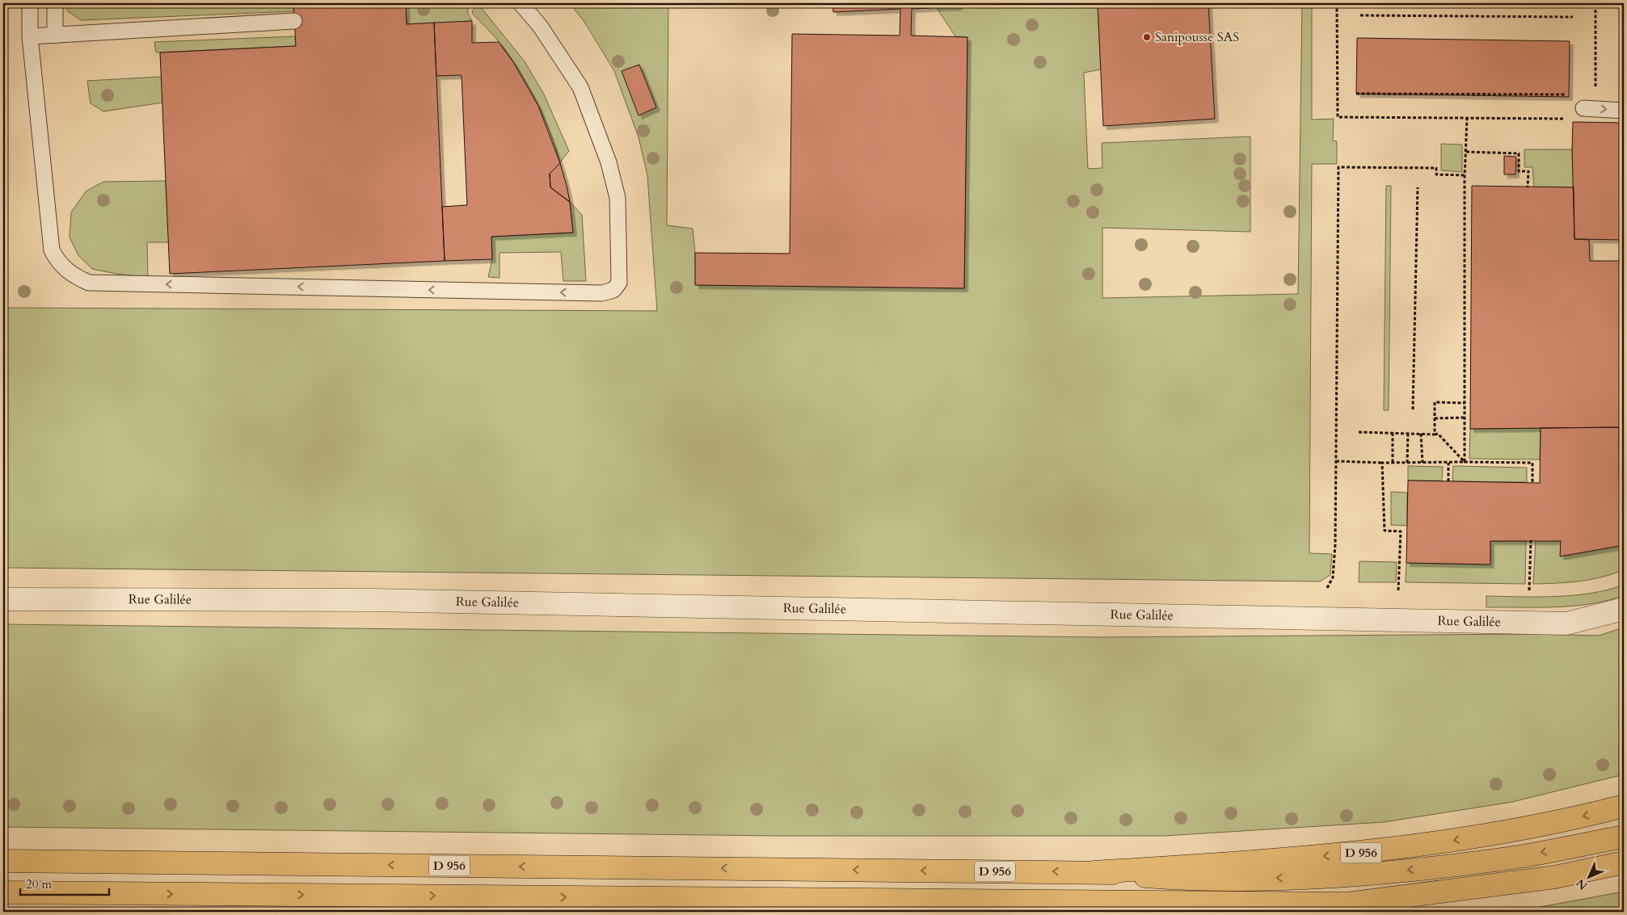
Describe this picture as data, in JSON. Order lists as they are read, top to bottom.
{
  "streets": {
    "main road": ["D 956"],
    "street": ["Rue Galilée"]
  },
  "places": ["Sanipousse SAS"],
  "scale_bar": "20 m",
  "north": "bottom left"
}
